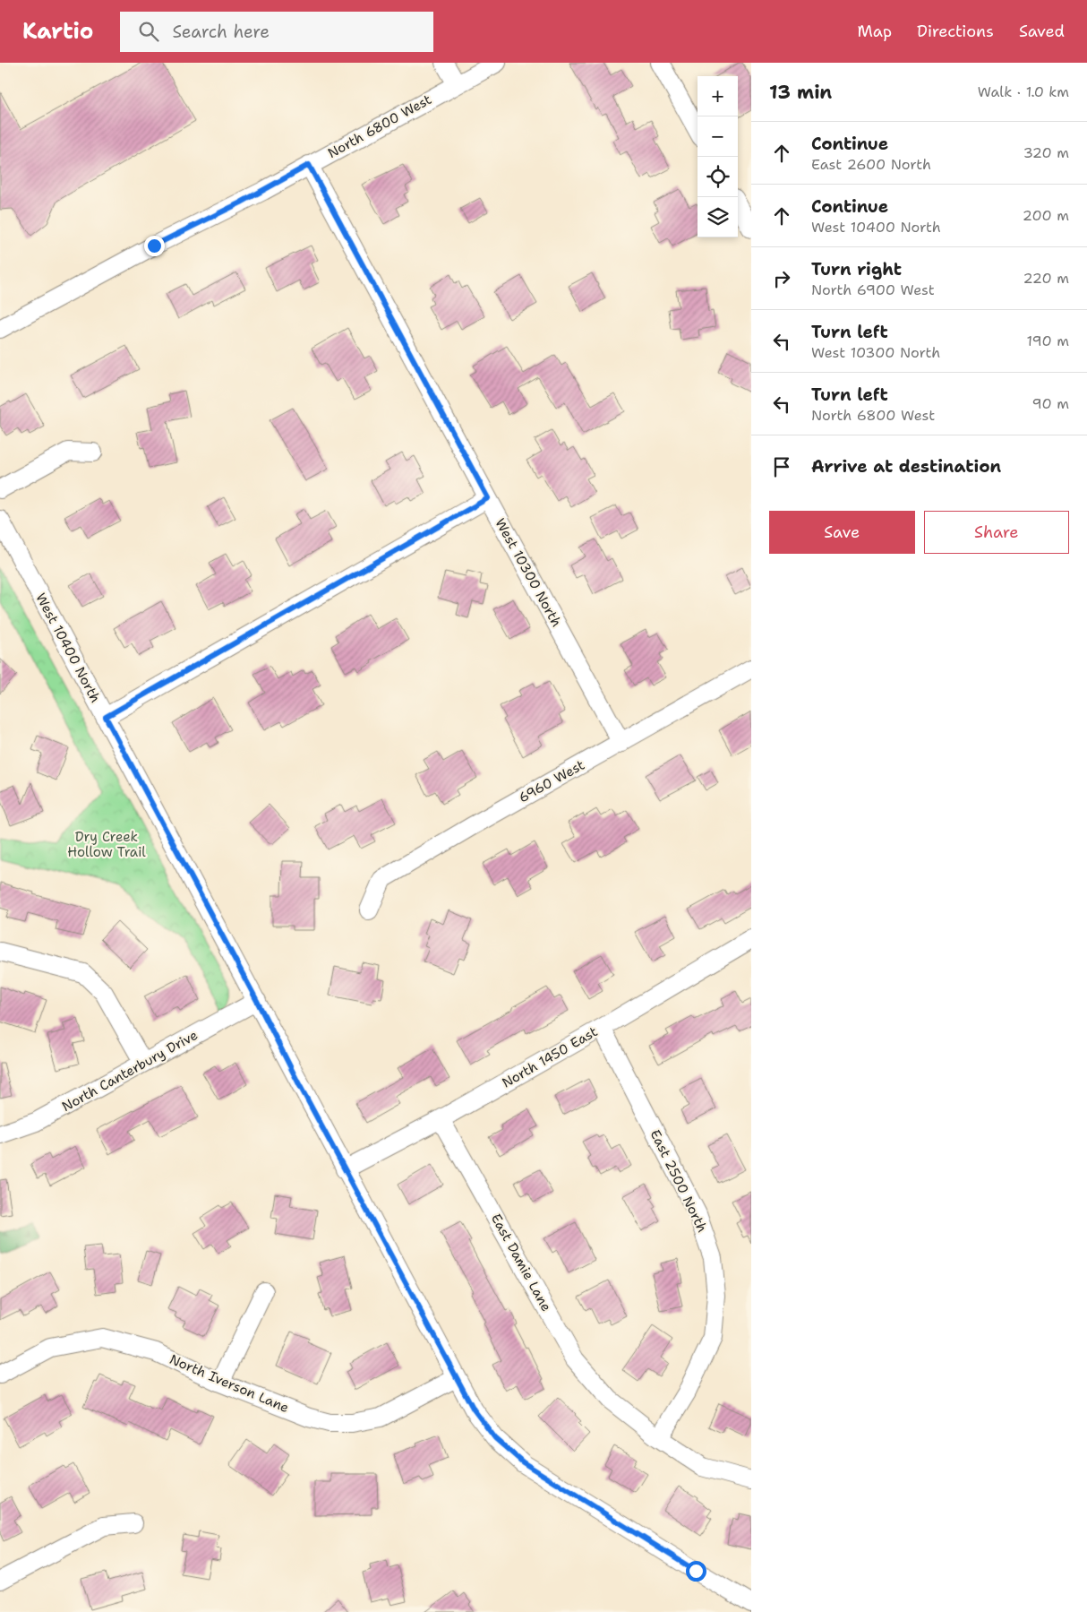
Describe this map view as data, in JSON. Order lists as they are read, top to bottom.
{
  "streets": {
    "street": [
      "North 6800 West",
      "West 10300 North",
      "West 10400 North",
      "6960 West",
      "North 1450 East",
      "North Canterbury Drive",
      "East 2500 North",
      "East Damie Lane",
      "North Iverson Lane"
    ]
  },
  "crossings": [
    ["North 6800 West", "West 10300 North"],
    ["West 10300 North", "6960 West"],
    ["West 10400 North", "North 1450 East"],
    ["West 10400 North", "North Canterbury Drive"],
    ["West 10400 North", "North Iverson Lane"],
    ["North 1450 East", "East 2500 North"],
    ["North 1450 East", "East Damie Lane"],
    ["East 2500 North", "East Damie Lane"]
  ],
  "parks": ["Dry Creek Hollow Trail"],
  "page": {
    "header": "Kartio",
    "search": "Search here",
    "nav": ["Map", "Directions", "Saved"],
    "heading": ["13 min", "Walk · 1.0 km"],
    "map_buttons": ["+", "−"],
    "list": [
      ["Continue", "East 2600 North", "320 m"],
      ["Continue", "West 10400 North", "200 m"],
      ["Turn right", "North 6900 West", "220 m"],
      ["Turn left", "West 10300 North", "190 m"],
      ["Turn left", "North 6800 West", "90 m"],
      "Arrive at destination"
    ],
    "buttons": ["Save", "Share"]
  }
}
